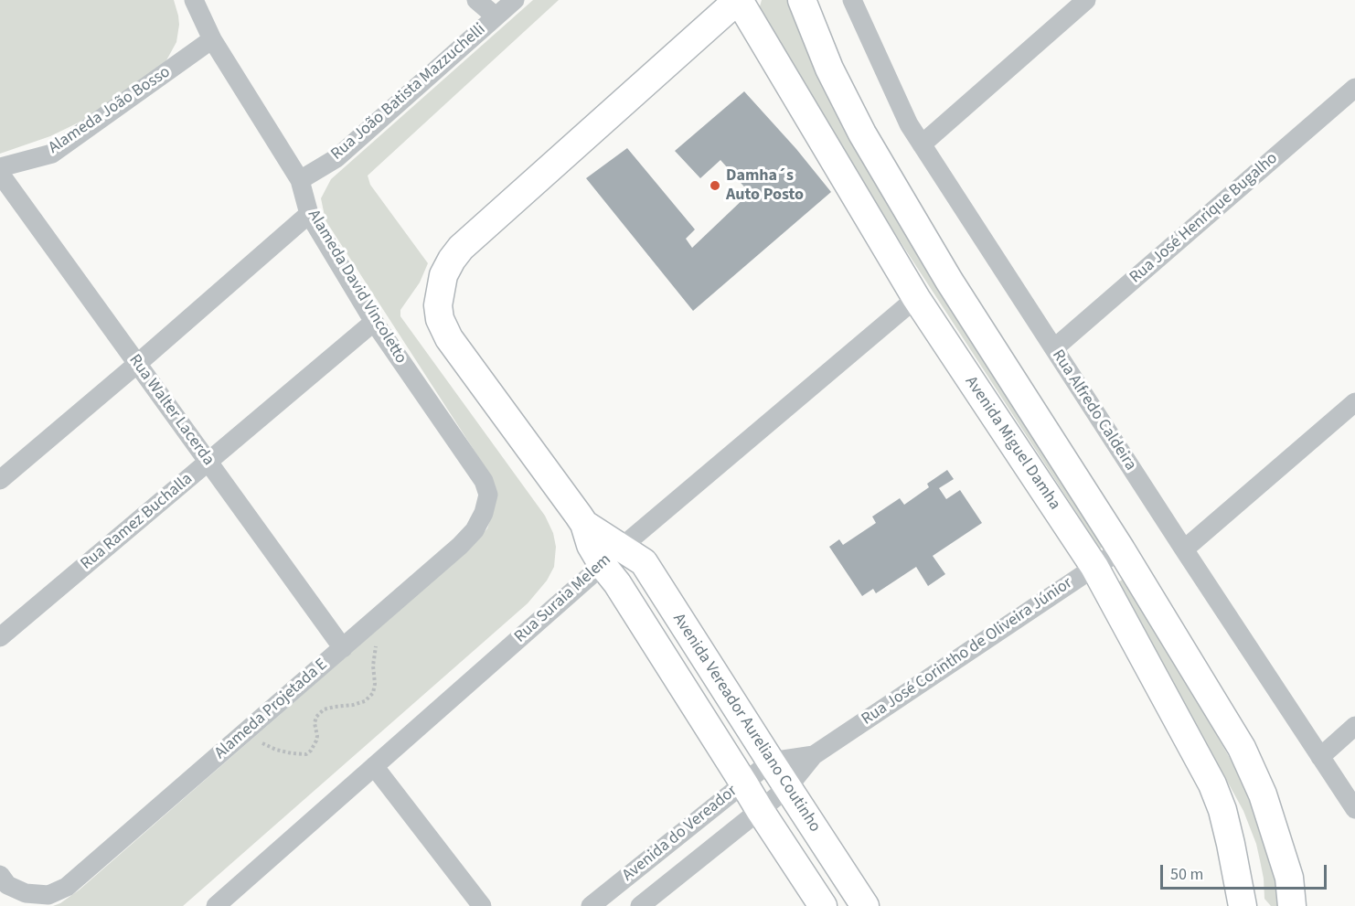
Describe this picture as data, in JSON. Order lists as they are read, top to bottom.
{
  "streets": {
    "street": [
      "Rua João Batista Mazzuchelli",
      "Alameda João Bosso",
      "Rua José Henrique Bugalho",
      "Alameda David Vincoletto",
      "Rua Walter Lacerda",
      "Rua Alfredo Caldeira",
      "Avenida Miguel Damha",
      "Rua Ramez Buchalla",
      "Rua Suraia Melem",
      "Rua José Corintho de Oliveira Júnior",
      "Alameda Projetada E",
      "Avenida Vereador Aureliano Coutinho",
      "Avenida do Vereador"
    ]
  },
  "crossings": [
    ["Rua João Batista Mazzuchelli", "Alameda David Vincoletto"],
    ["Alameda João Bosso", "Alameda David Vincoletto"],
    ["Rua José Henrique Bugalho", "Rua Alfredo Caldeira"],
    ["Alameda David Vincoletto", "Rua Ramez Buchalla"],
    ["Alameda David Vincoletto", "Alameda Projetada E"],
    ["Rua Walter Lacerda", "Rua Ramez Buchalla"],
    ["Rua Walter Lacerda", "Alameda Projetada E"],
    ["Avenida Miguel Damha", "Rua Suraia Melem"],
    ["Avenida Miguel Damha", "Rua José Corintho de Oliveira Júnior"],
    ["Rua Suraia Melem", "Avenida Vereador Aureliano Coutinho"],
    ["Rua José Corintho de Oliveira Júnior", "Avenida Vereador Aureliano Coutinho"],
    ["Rua José Corintho de Oliveira Júnior", "Avenida do Vereador"],
    ["Avenida Vereador Aureliano Coutinho", "Avenida do Vereador"]
  ],
  "places": ["Damha´s Auto Posto"],
  "scale_bar": "50 m"
}
